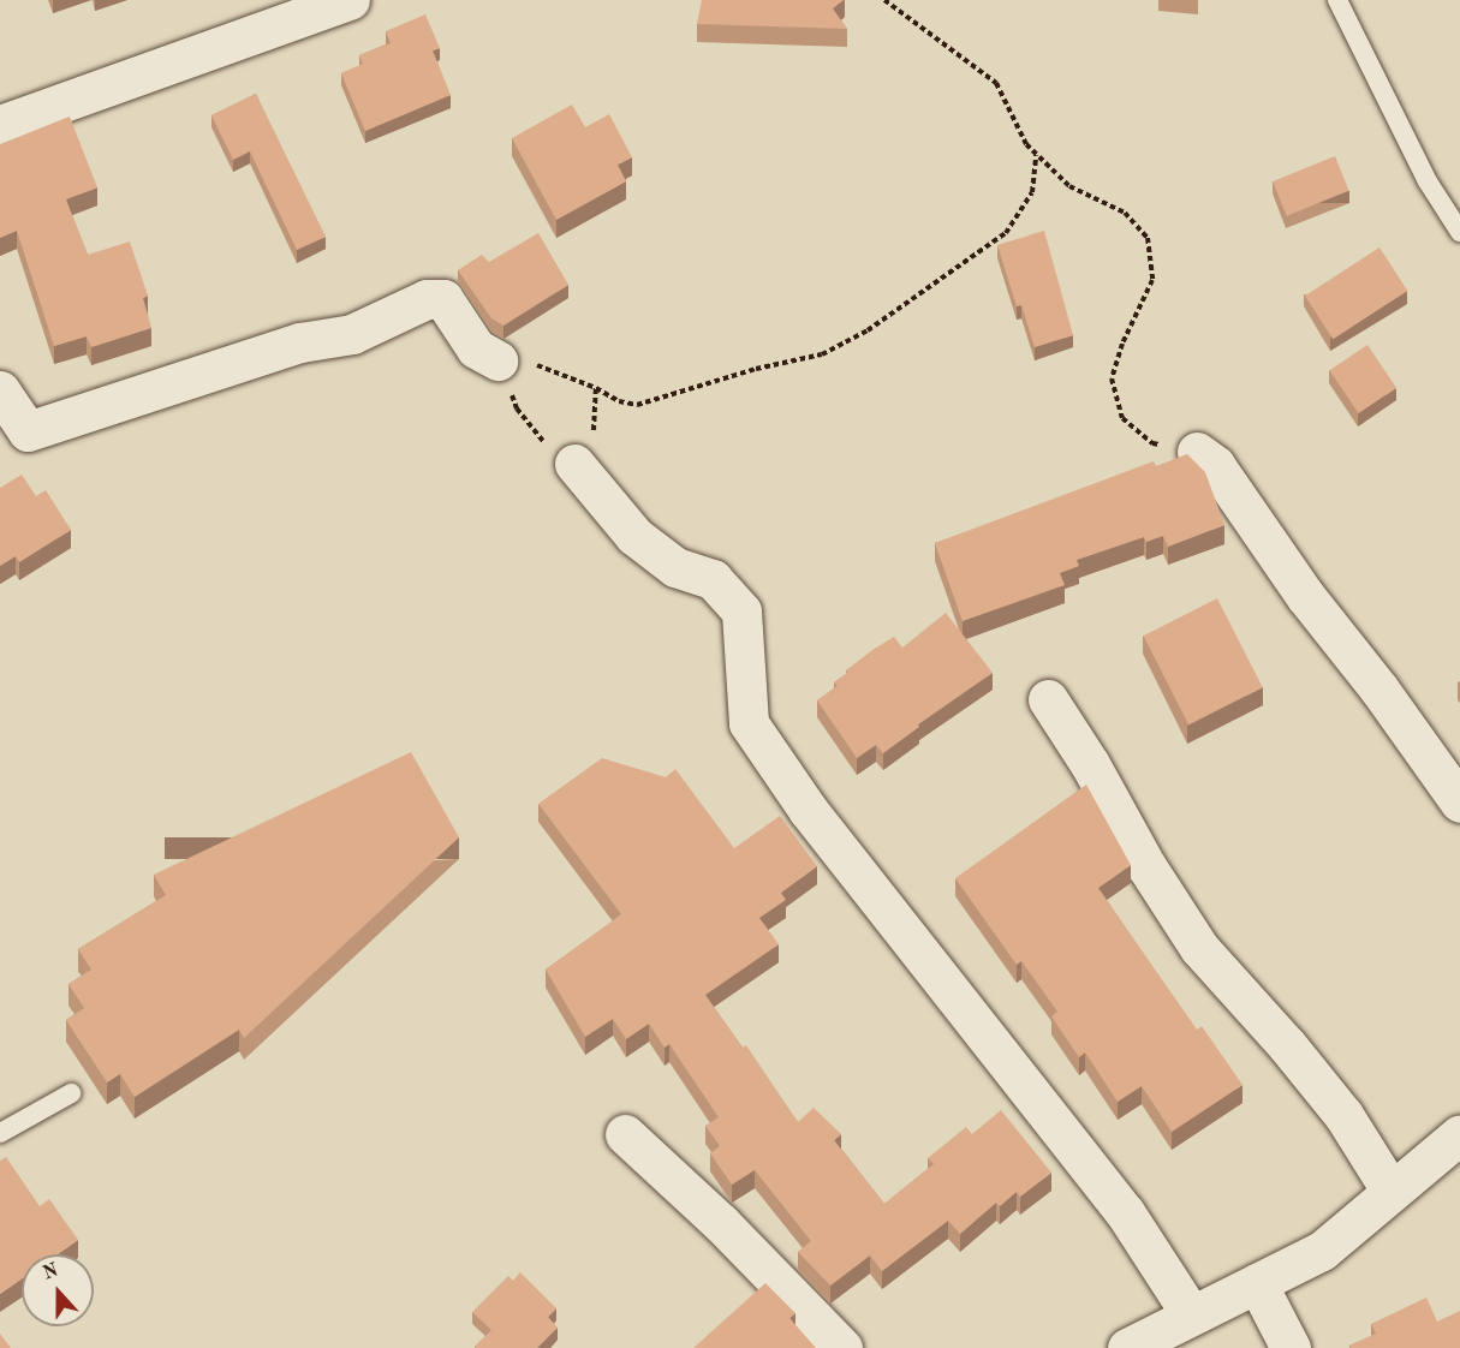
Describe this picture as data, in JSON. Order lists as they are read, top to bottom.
{
  "north": "top"
}
